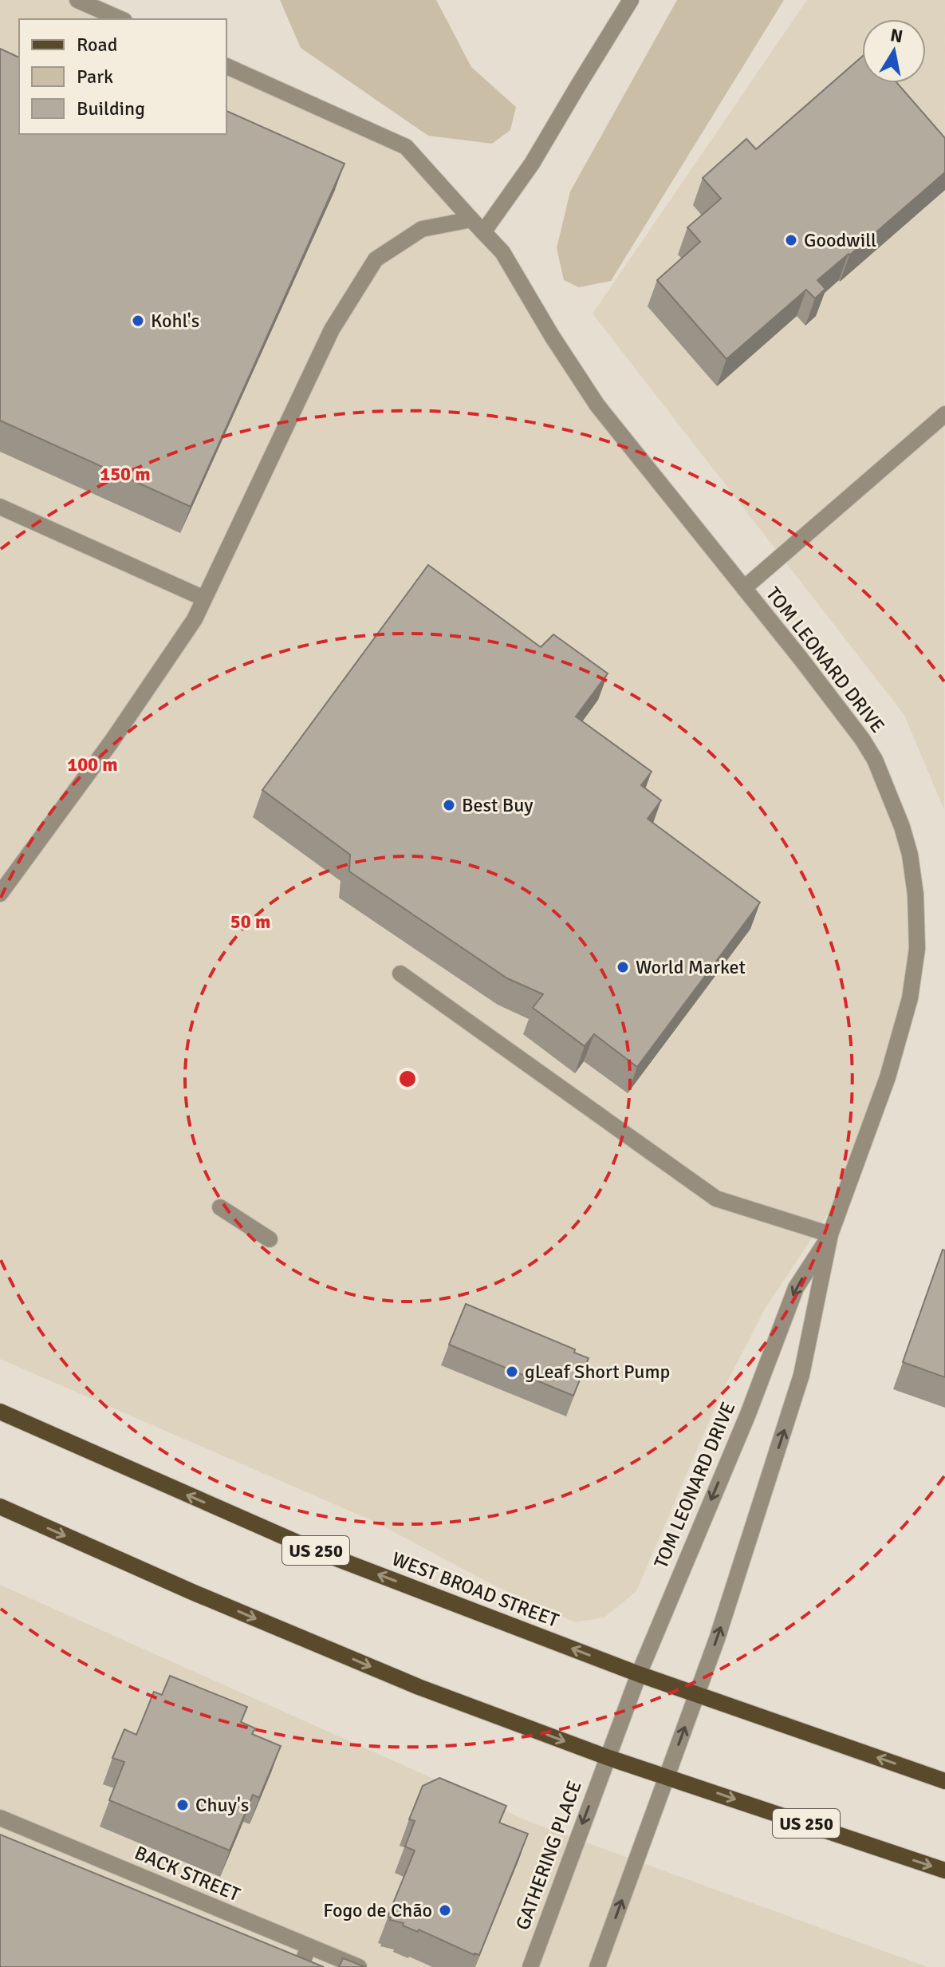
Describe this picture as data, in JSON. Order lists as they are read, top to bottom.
{
  "streets": {
    "main road": ["US 250", "WEST BROAD STREET"],
    "street": ["TOM LEONARD DRIVE", "GATHERING PLACE", "BACK STREET"]
  },
  "crossings": [
    ["TOM LEONARD DRIVE", "US 250"],
    ["TOM LEONARD DRIVE", "WEST BROAD STREET"],
    ["TOM LEONARD DRIVE", "GATHERING PLACE"],
    ["US 250", "GATHERING PLACE"]
  ],
  "places": [
    "Goodwill",
    "Kohl's",
    "Best Buy",
    "World Market",
    "gLeaf Short Pump",
    "Chuy's",
    "Fogo de Chão"
  ],
  "legend": ["Road", "Park", "Building"],
  "north": "top",
  "rings": ["150 m", "100 m", "50 m"]
}
